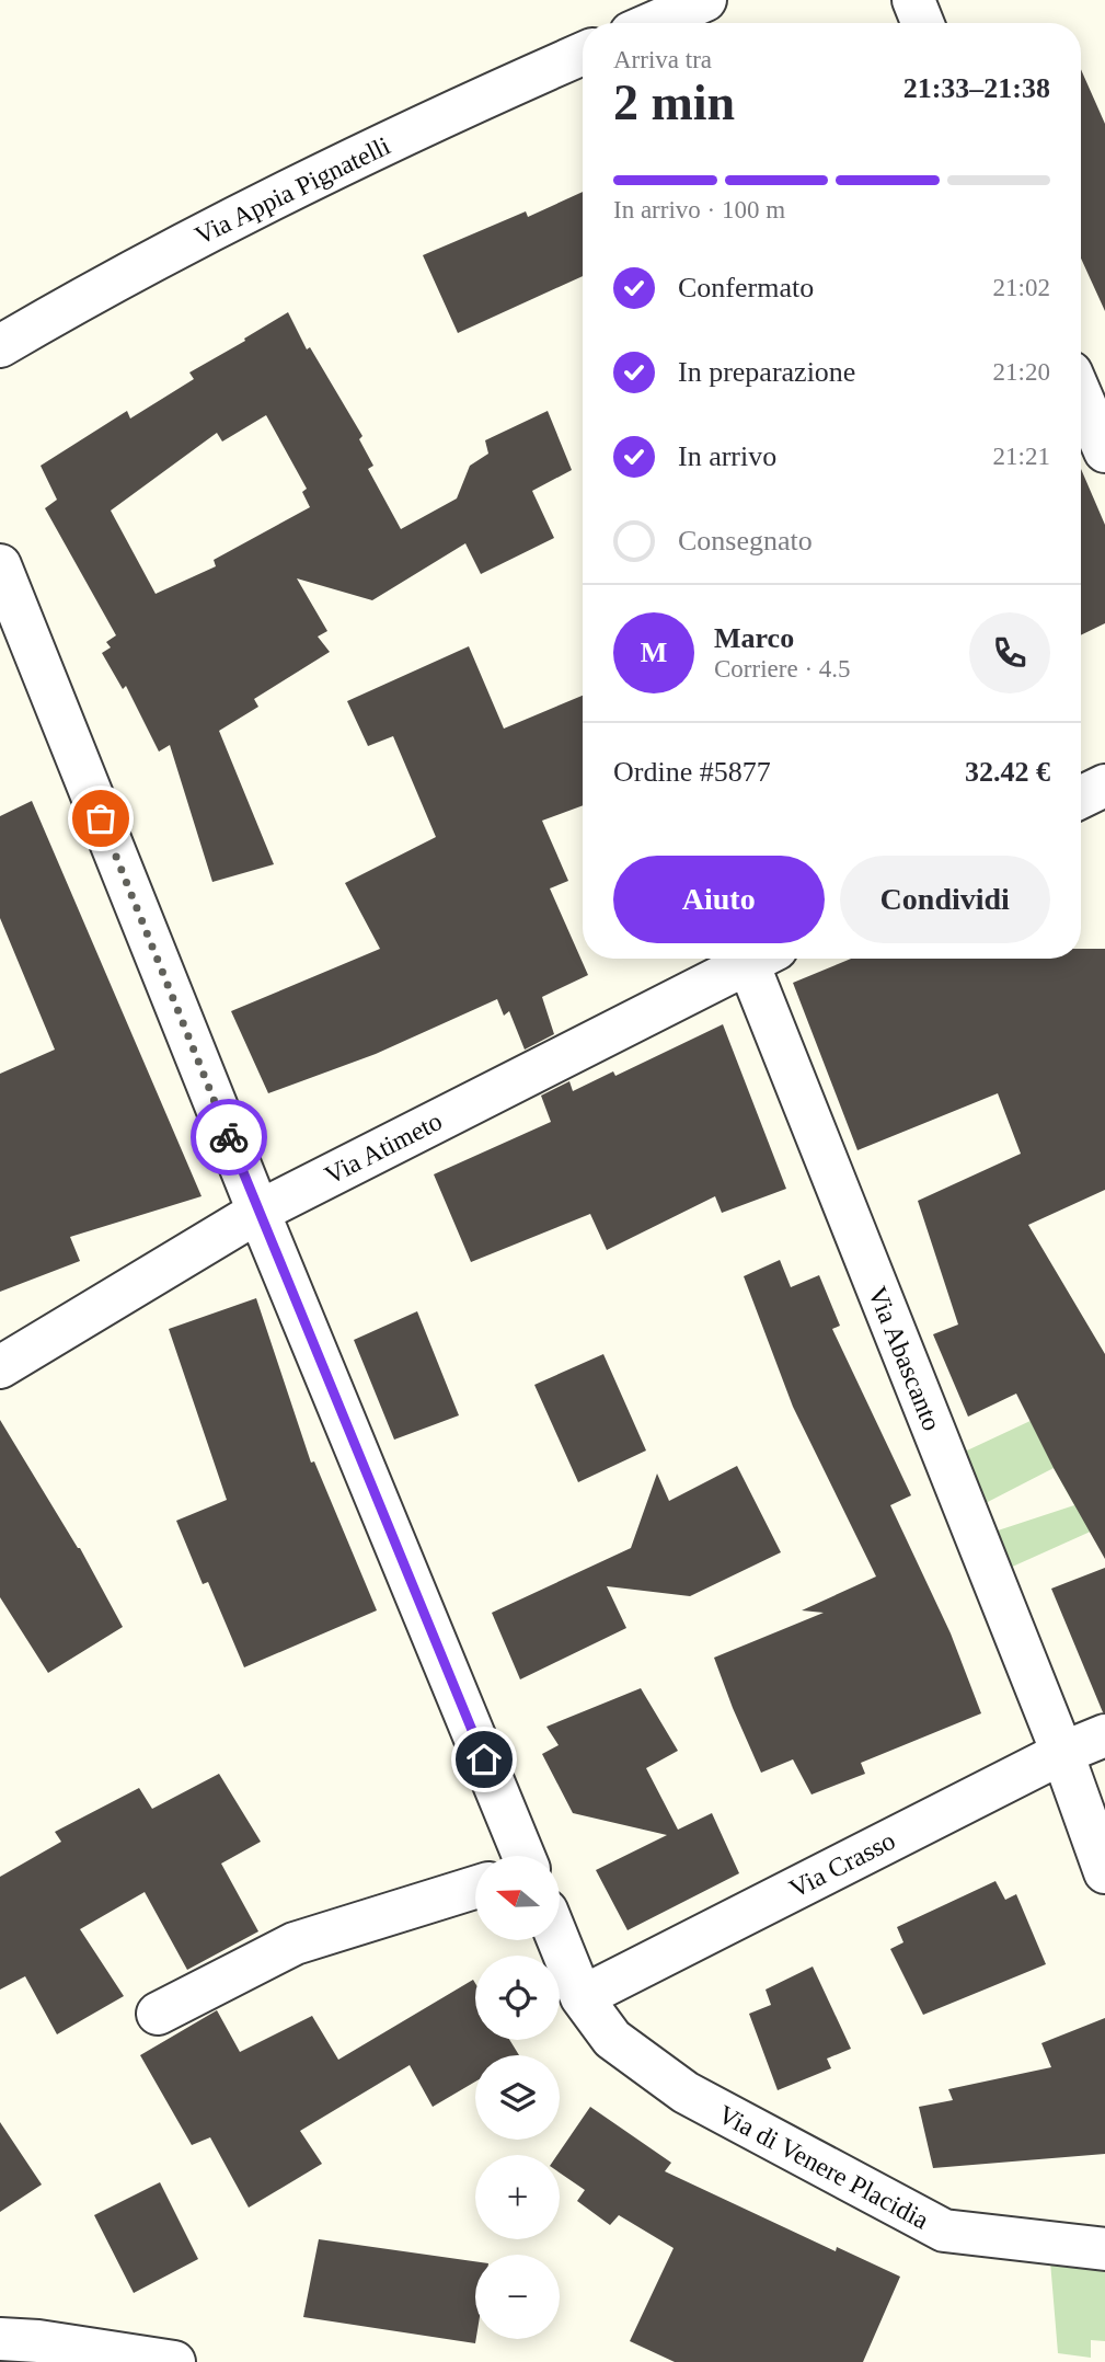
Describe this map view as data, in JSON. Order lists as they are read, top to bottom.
{
  "streets": {
    "street": [
      "Via Appia Pignatelli",
      "Via Atimeto",
      "Via Abascanto",
      "Via Crasso",
      "Via di Venere Placidia"
    ]
  },
  "crossings": [
    ["Via Abascanto", "Via Crasso"],
    ["Via Crasso", "Via di Venere Placidia"]
  ],
  "north": "left",
  "page": {
    "heading": ["2 min", "Arriva tra", "21:33–21:38"],
    "panel": [
      "Marco",
      "Corriere · 4.5",
      "Ordine #5877",
      "32.42 €"
    ],
    "bar": "In arrivo · 100 m",
    "list": [
      ["Confermato", "21:02"],
      ["In preparazione", "21:20"],
      ["In arrivo", "21:21"],
      "Consegnato"
    ],
    "round": "M",
    "buttons": ["Aiuto", "Condividi"],
    "map_buttons": ["+", "−"]
  }
}
